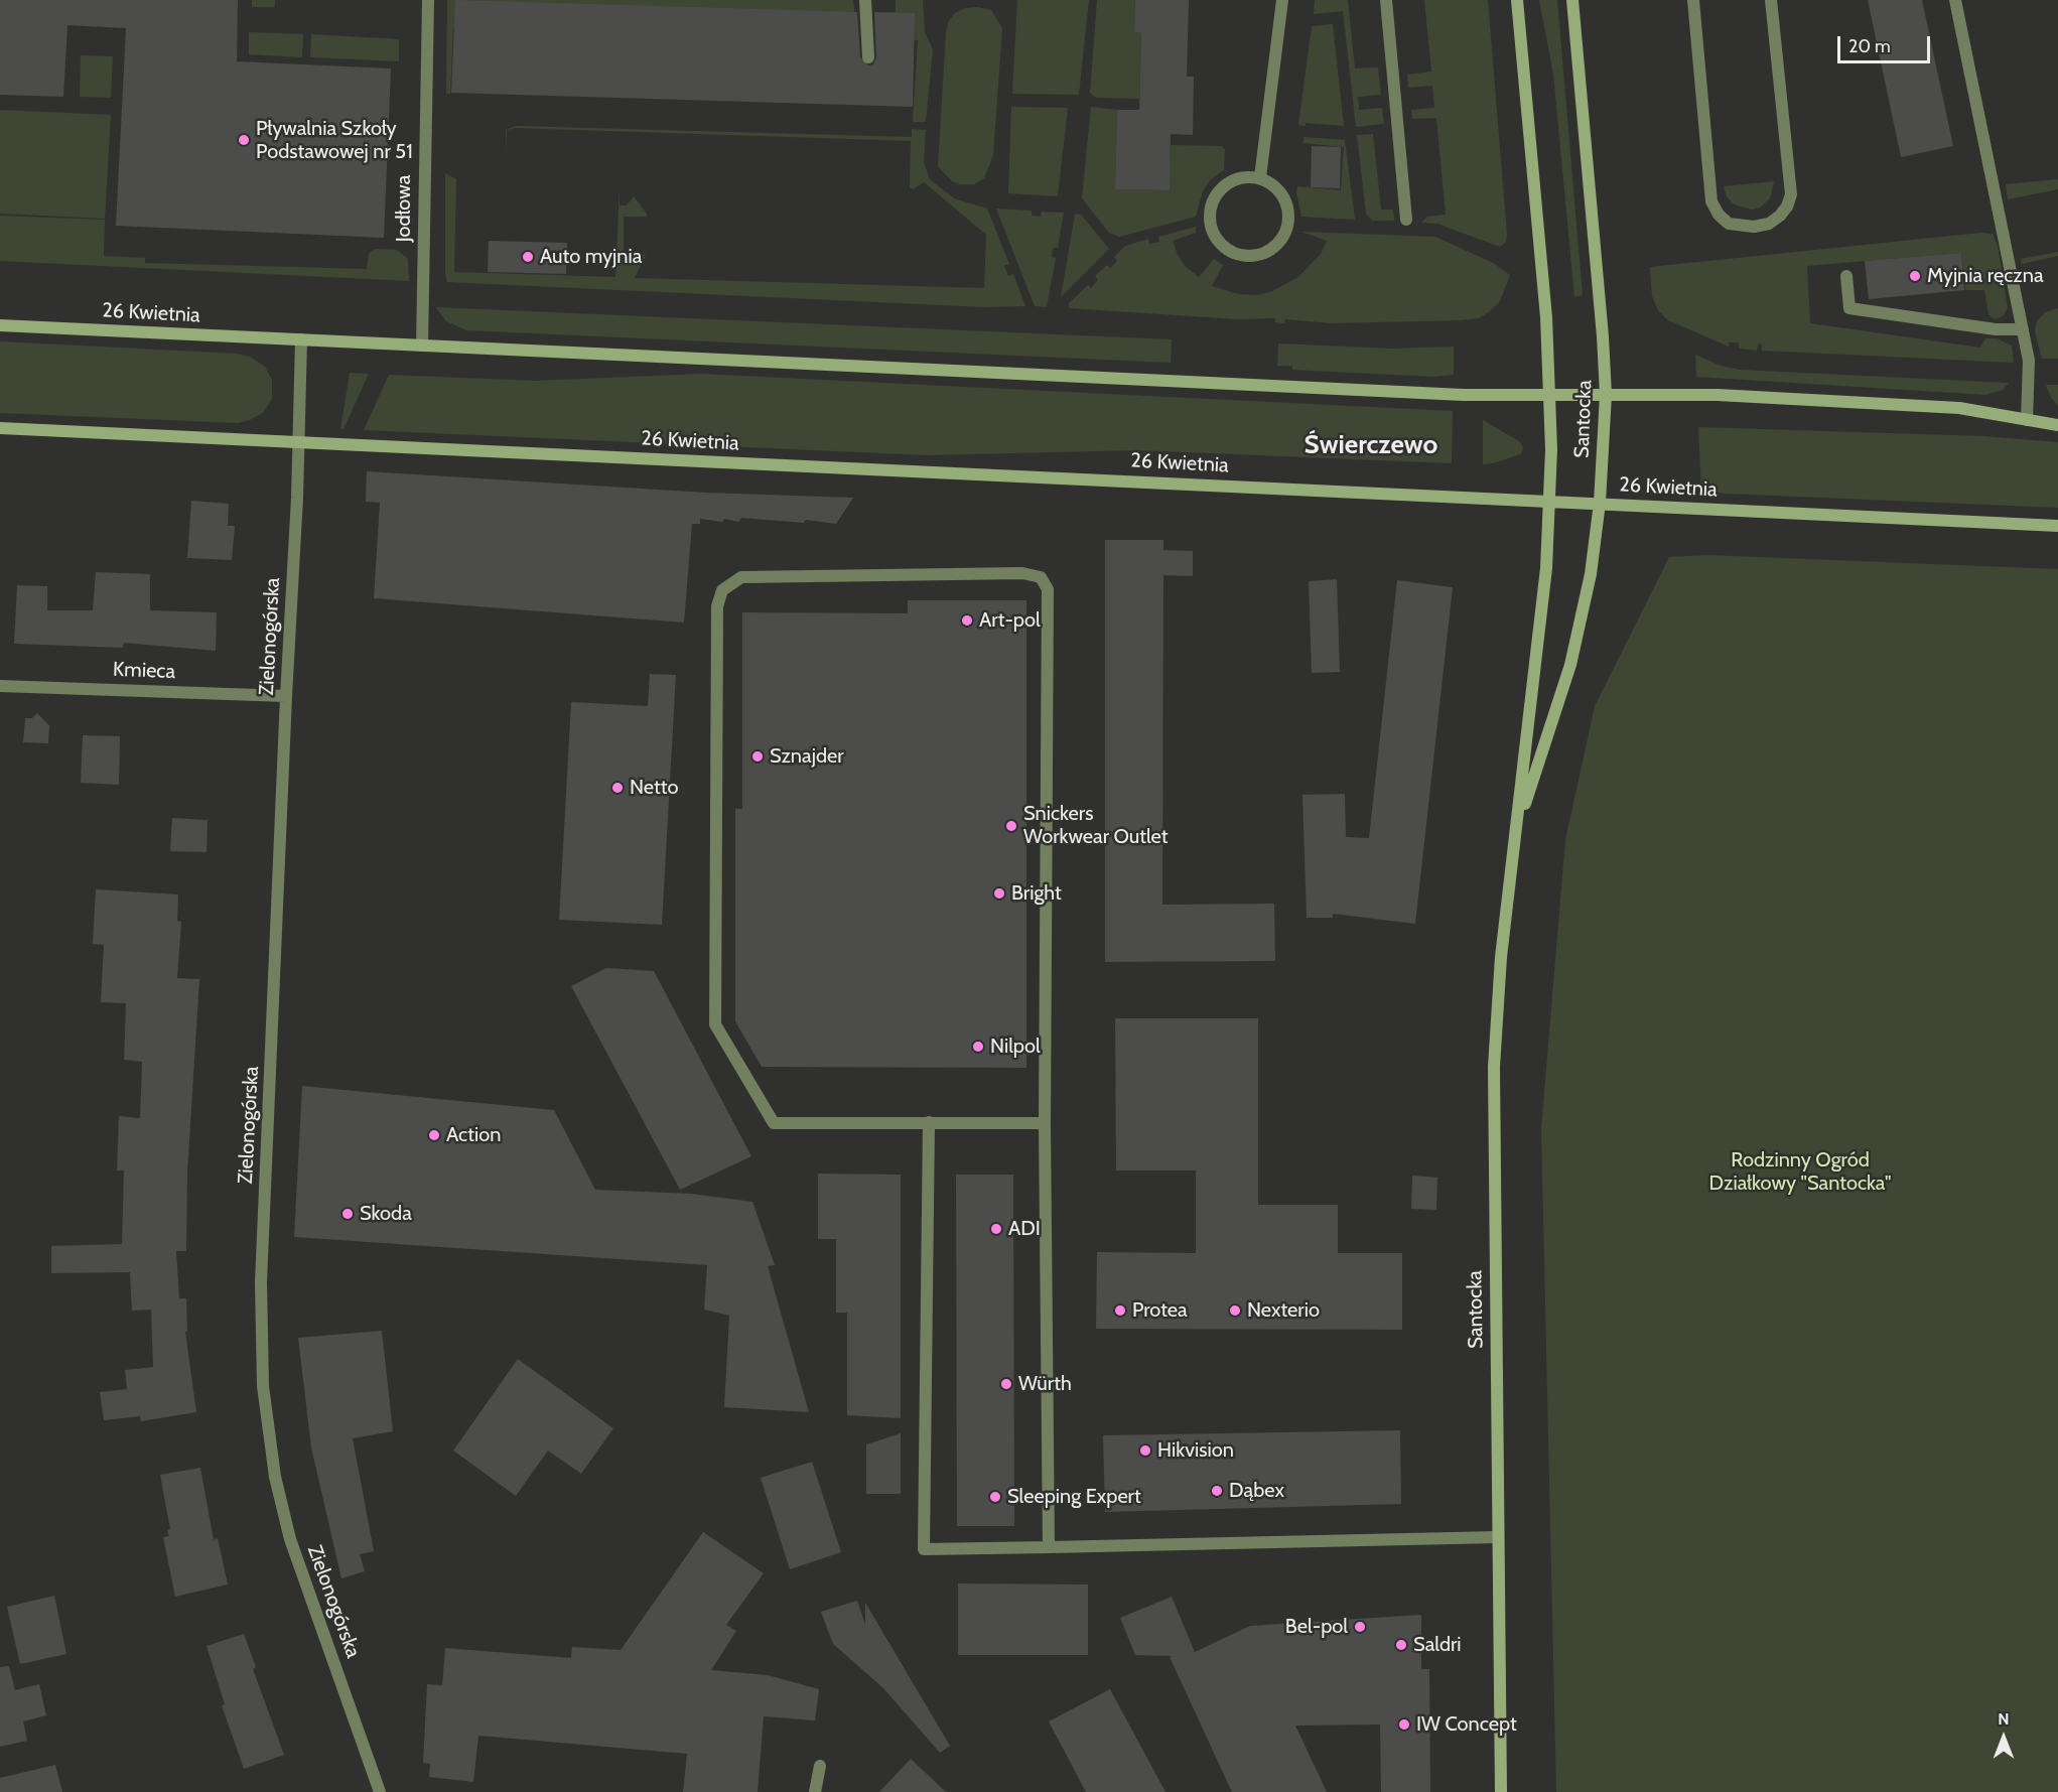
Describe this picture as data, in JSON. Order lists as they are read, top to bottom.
{
  "streets": {
    "street": [
      "Jodłowa",
      "26 Kwietnia",
      "Santocka",
      "Zielonogórska",
      "Kmieca"
    ]
  },
  "crossings": [
    ["Jodłowa", "26 Kwietnia"],
    ["26 Kwietnia", "Santocka"],
    ["26 Kwietnia", "Zielonogórska"],
    ["Zielonogórska", "Kmieca"]
  ],
  "districts": ["Świerczewo"],
  "parks": ["Rodzinny Ogród Działkowy \"Santocka\""],
  "places": [
    "Pływalnia Szkoły Podstawowej nr 51",
    "Auto myjnia",
    "Myjnia ręczna",
    "Art-pol",
    "Sznajder",
    "Netto",
    "Snickers Workwear Outlet",
    "Bright",
    "Nilpol",
    "Action",
    "Skoda",
    "ADI",
    "Protea",
    "Nexterio",
    "Würth",
    "Hikvision",
    "Dąbex",
    "Sleeping Expert",
    "Bel-pol",
    "Saldri",
    "IW Concept"
  ],
  "scale_bar": "20 m",
  "north": "top"
}
